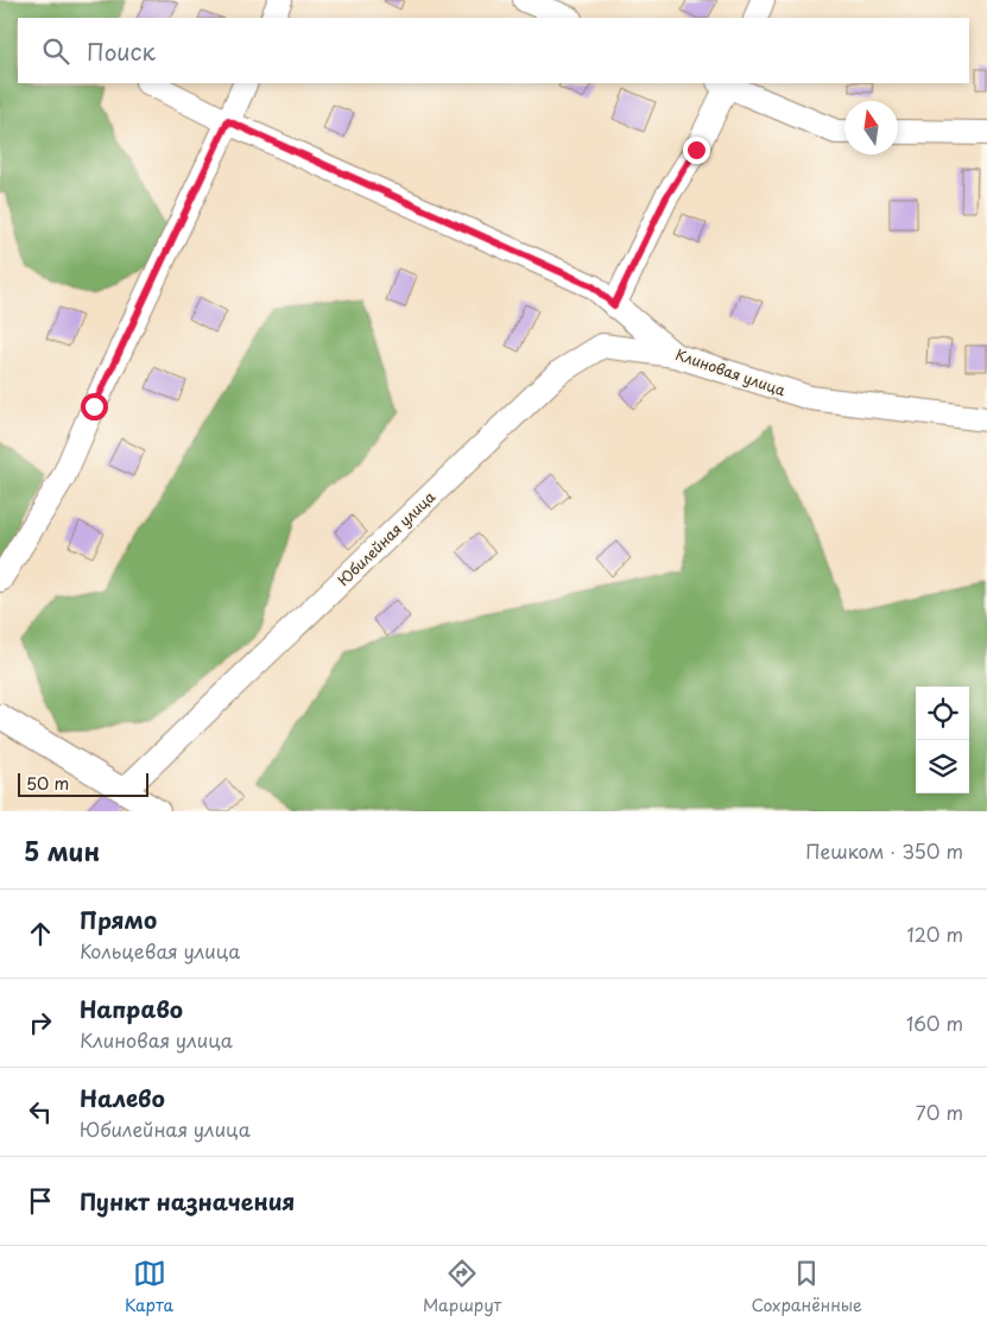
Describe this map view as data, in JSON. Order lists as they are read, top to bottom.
{
  "streets": {
    "street": ["Клиновая улица", "Юбилейная улица"]
  },
  "crossings": [
    ["Клиновая улица", "Юбилейная улица"]
  ],
  "scale_bar": "50 m",
  "north": "top",
  "page": {
    "search": "Поиск",
    "scale": "50 m",
    "heading": ["5 мин", "Пешком · 350 m"],
    "list": [
      ["Прямо", "Кольцевая улица", "120 m"],
      ["Направо", "Клиновая улица", "160 m"],
      ["Налево", "Юбилейная улица", "70 m"],
      "Пункт назначения"
    ],
    "nav": ["Карта", "Маршрут", "Сохранённые"]
  }
}
